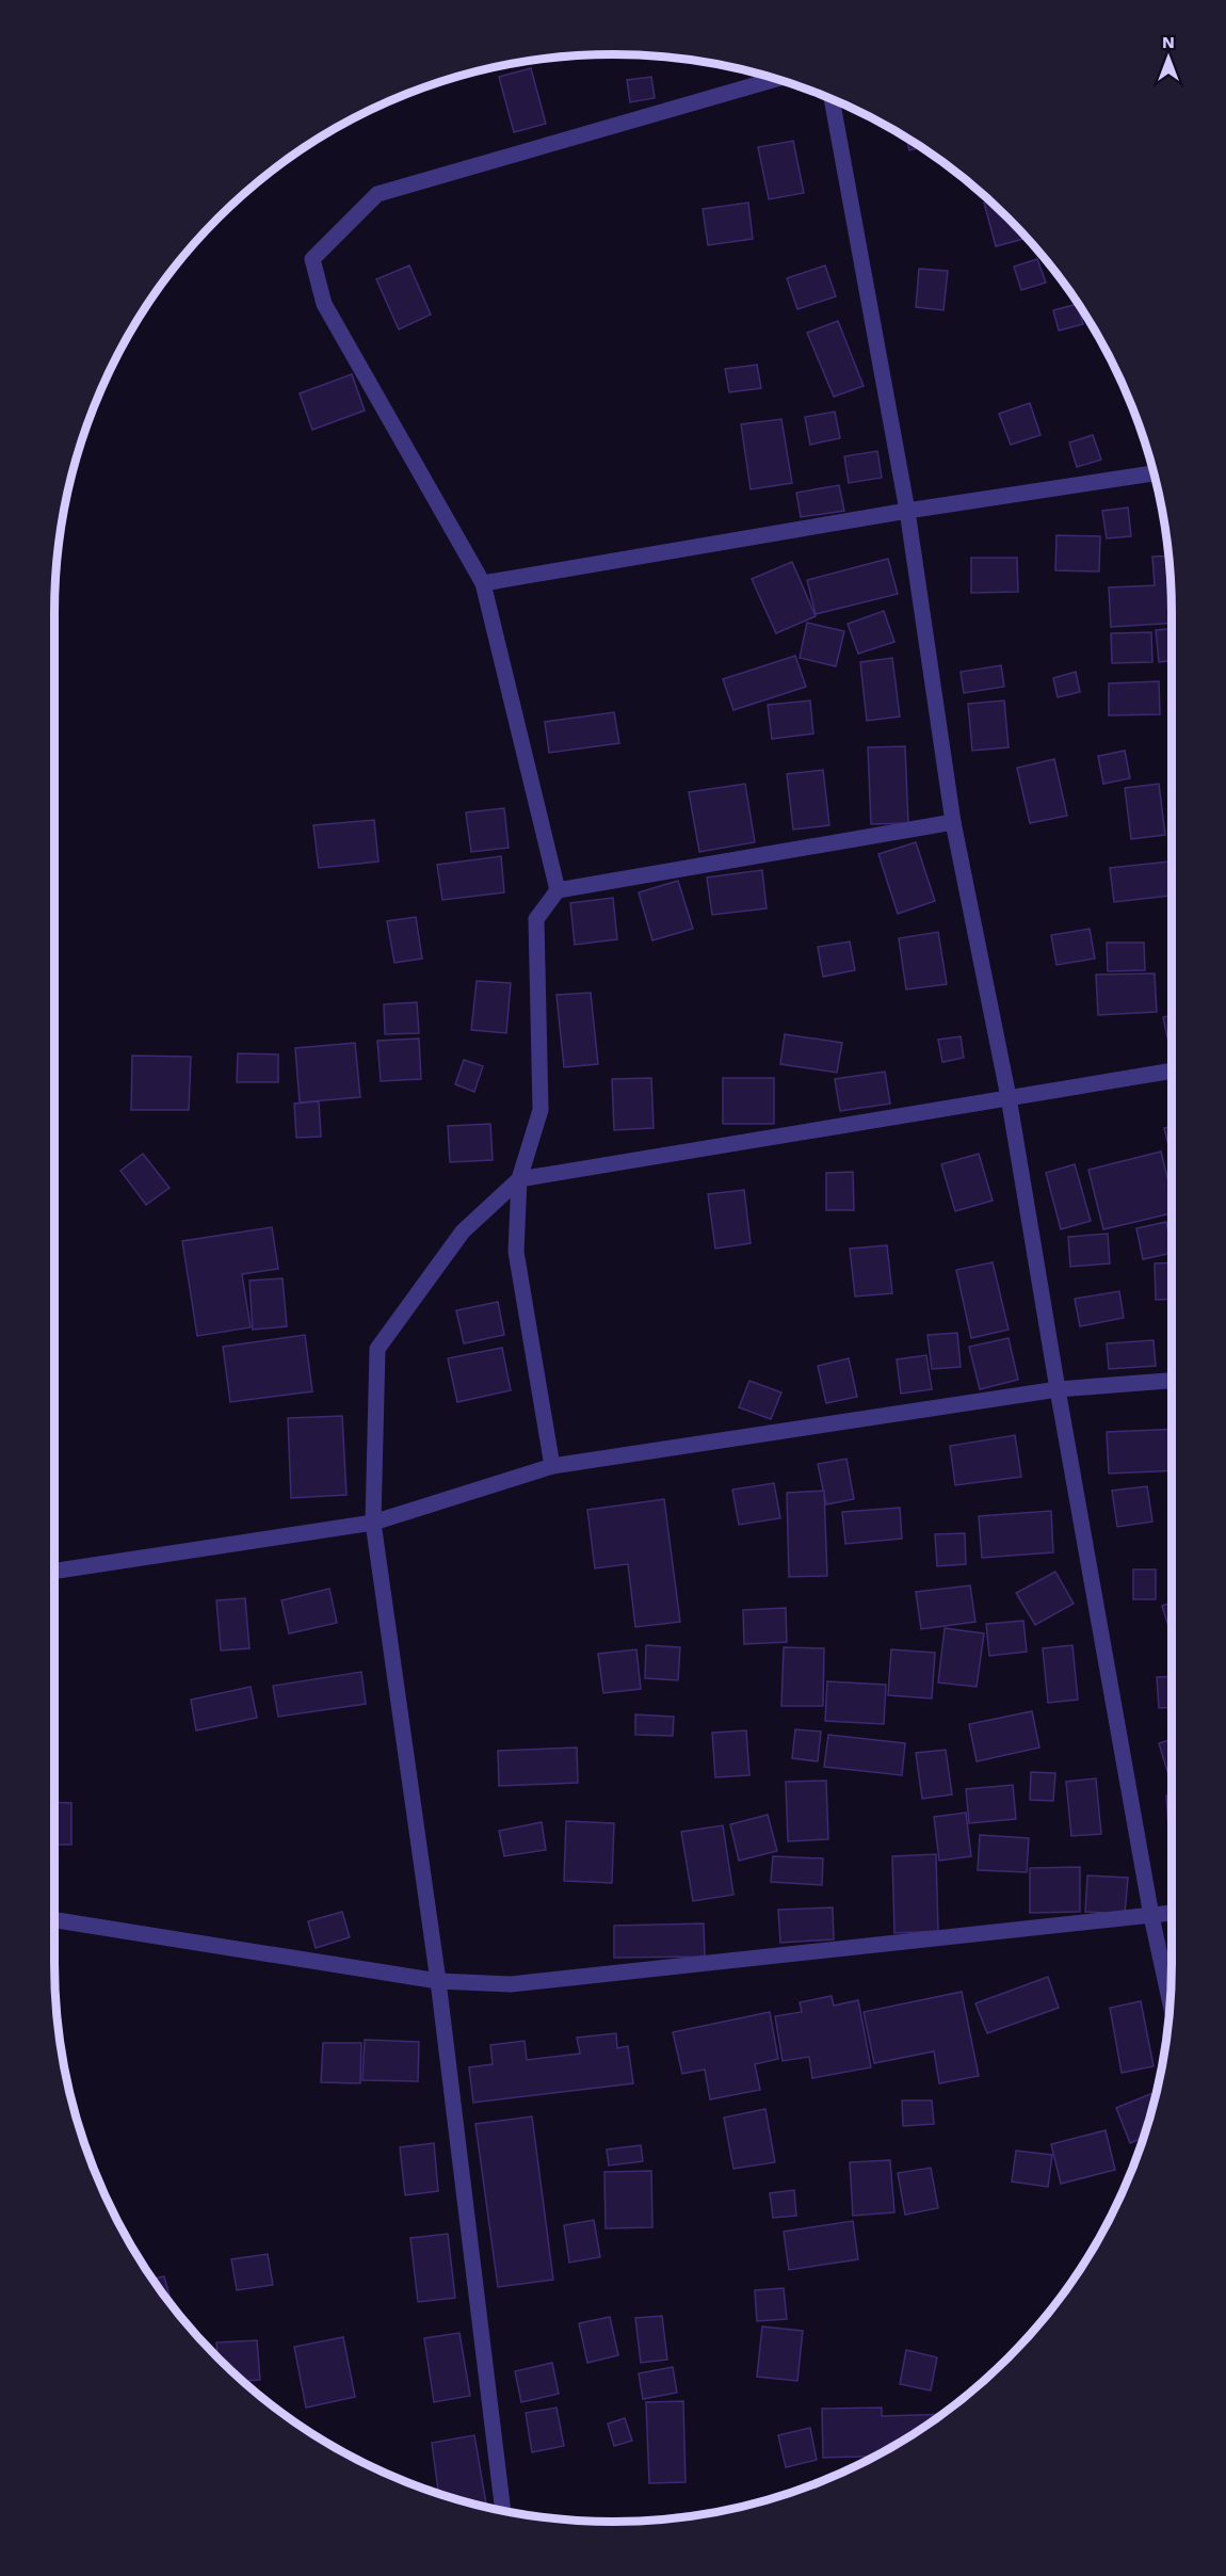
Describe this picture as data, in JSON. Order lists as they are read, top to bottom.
{
  "north": "top"
}
